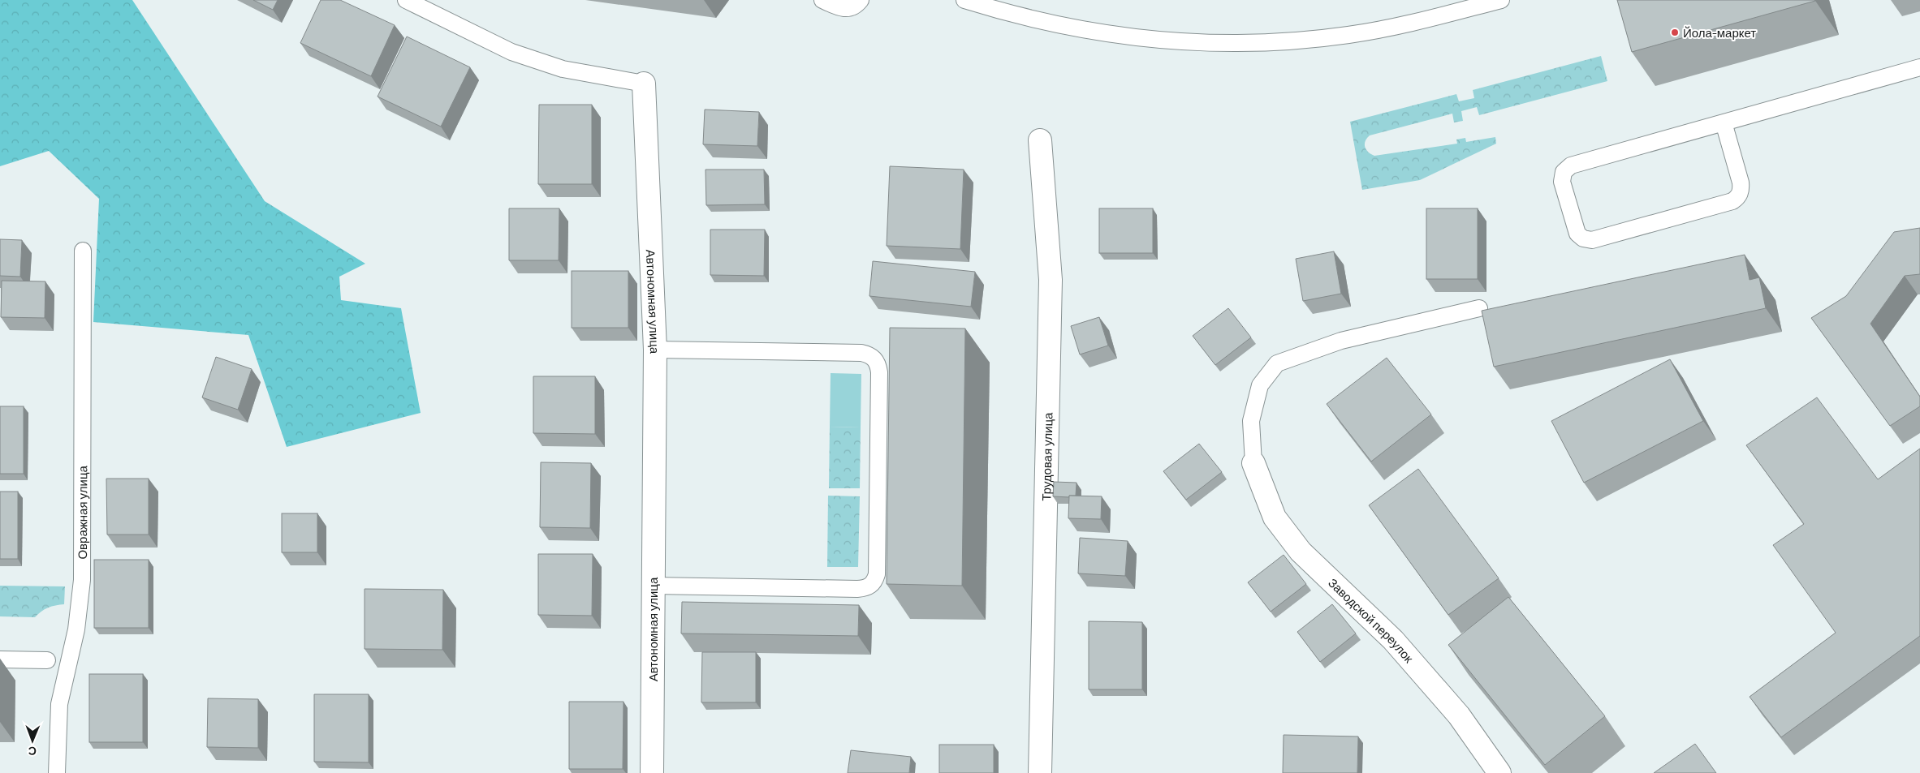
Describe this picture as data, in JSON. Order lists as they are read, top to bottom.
{
  "streets": {
    "street": ["Автономная улица", "Трудовая улица", "Заводской переулок"],
    "lane": ["Овражная улица"]
  },
  "places": ["Йола-маркет"],
  "north": "bottom"
}
